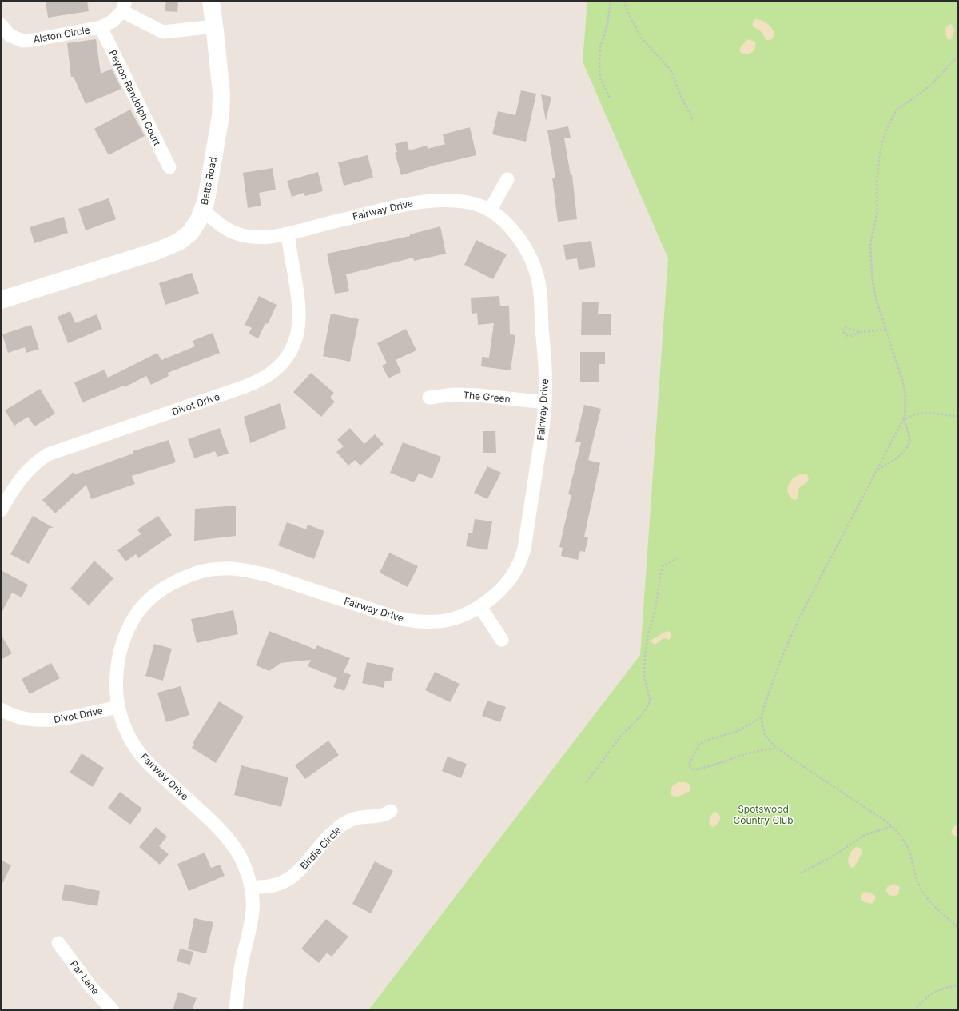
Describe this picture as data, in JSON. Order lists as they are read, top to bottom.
{
  "streets": {
    "street": [
      "Alston Circle",
      "Peyton Randolph Court",
      "Betts Road",
      "Fairway Drive",
      "The Green",
      "Divot Drive",
      "Birdie Circle",
      "Par Lane"
    ]
  },
  "crossings": [
    ["Alston Circle", "Peyton Randolph Court"],
    ["Alston Circle", "Betts Road"],
    ["Betts Road", "Fairway Drive"],
    ["Fairway Drive", "The Green"],
    ["Fairway Drive", "Divot Drive"],
    ["Fairway Drive", "Birdie Circle"]
  ],
  "parks": ["Spotswood Country Club"]
}
